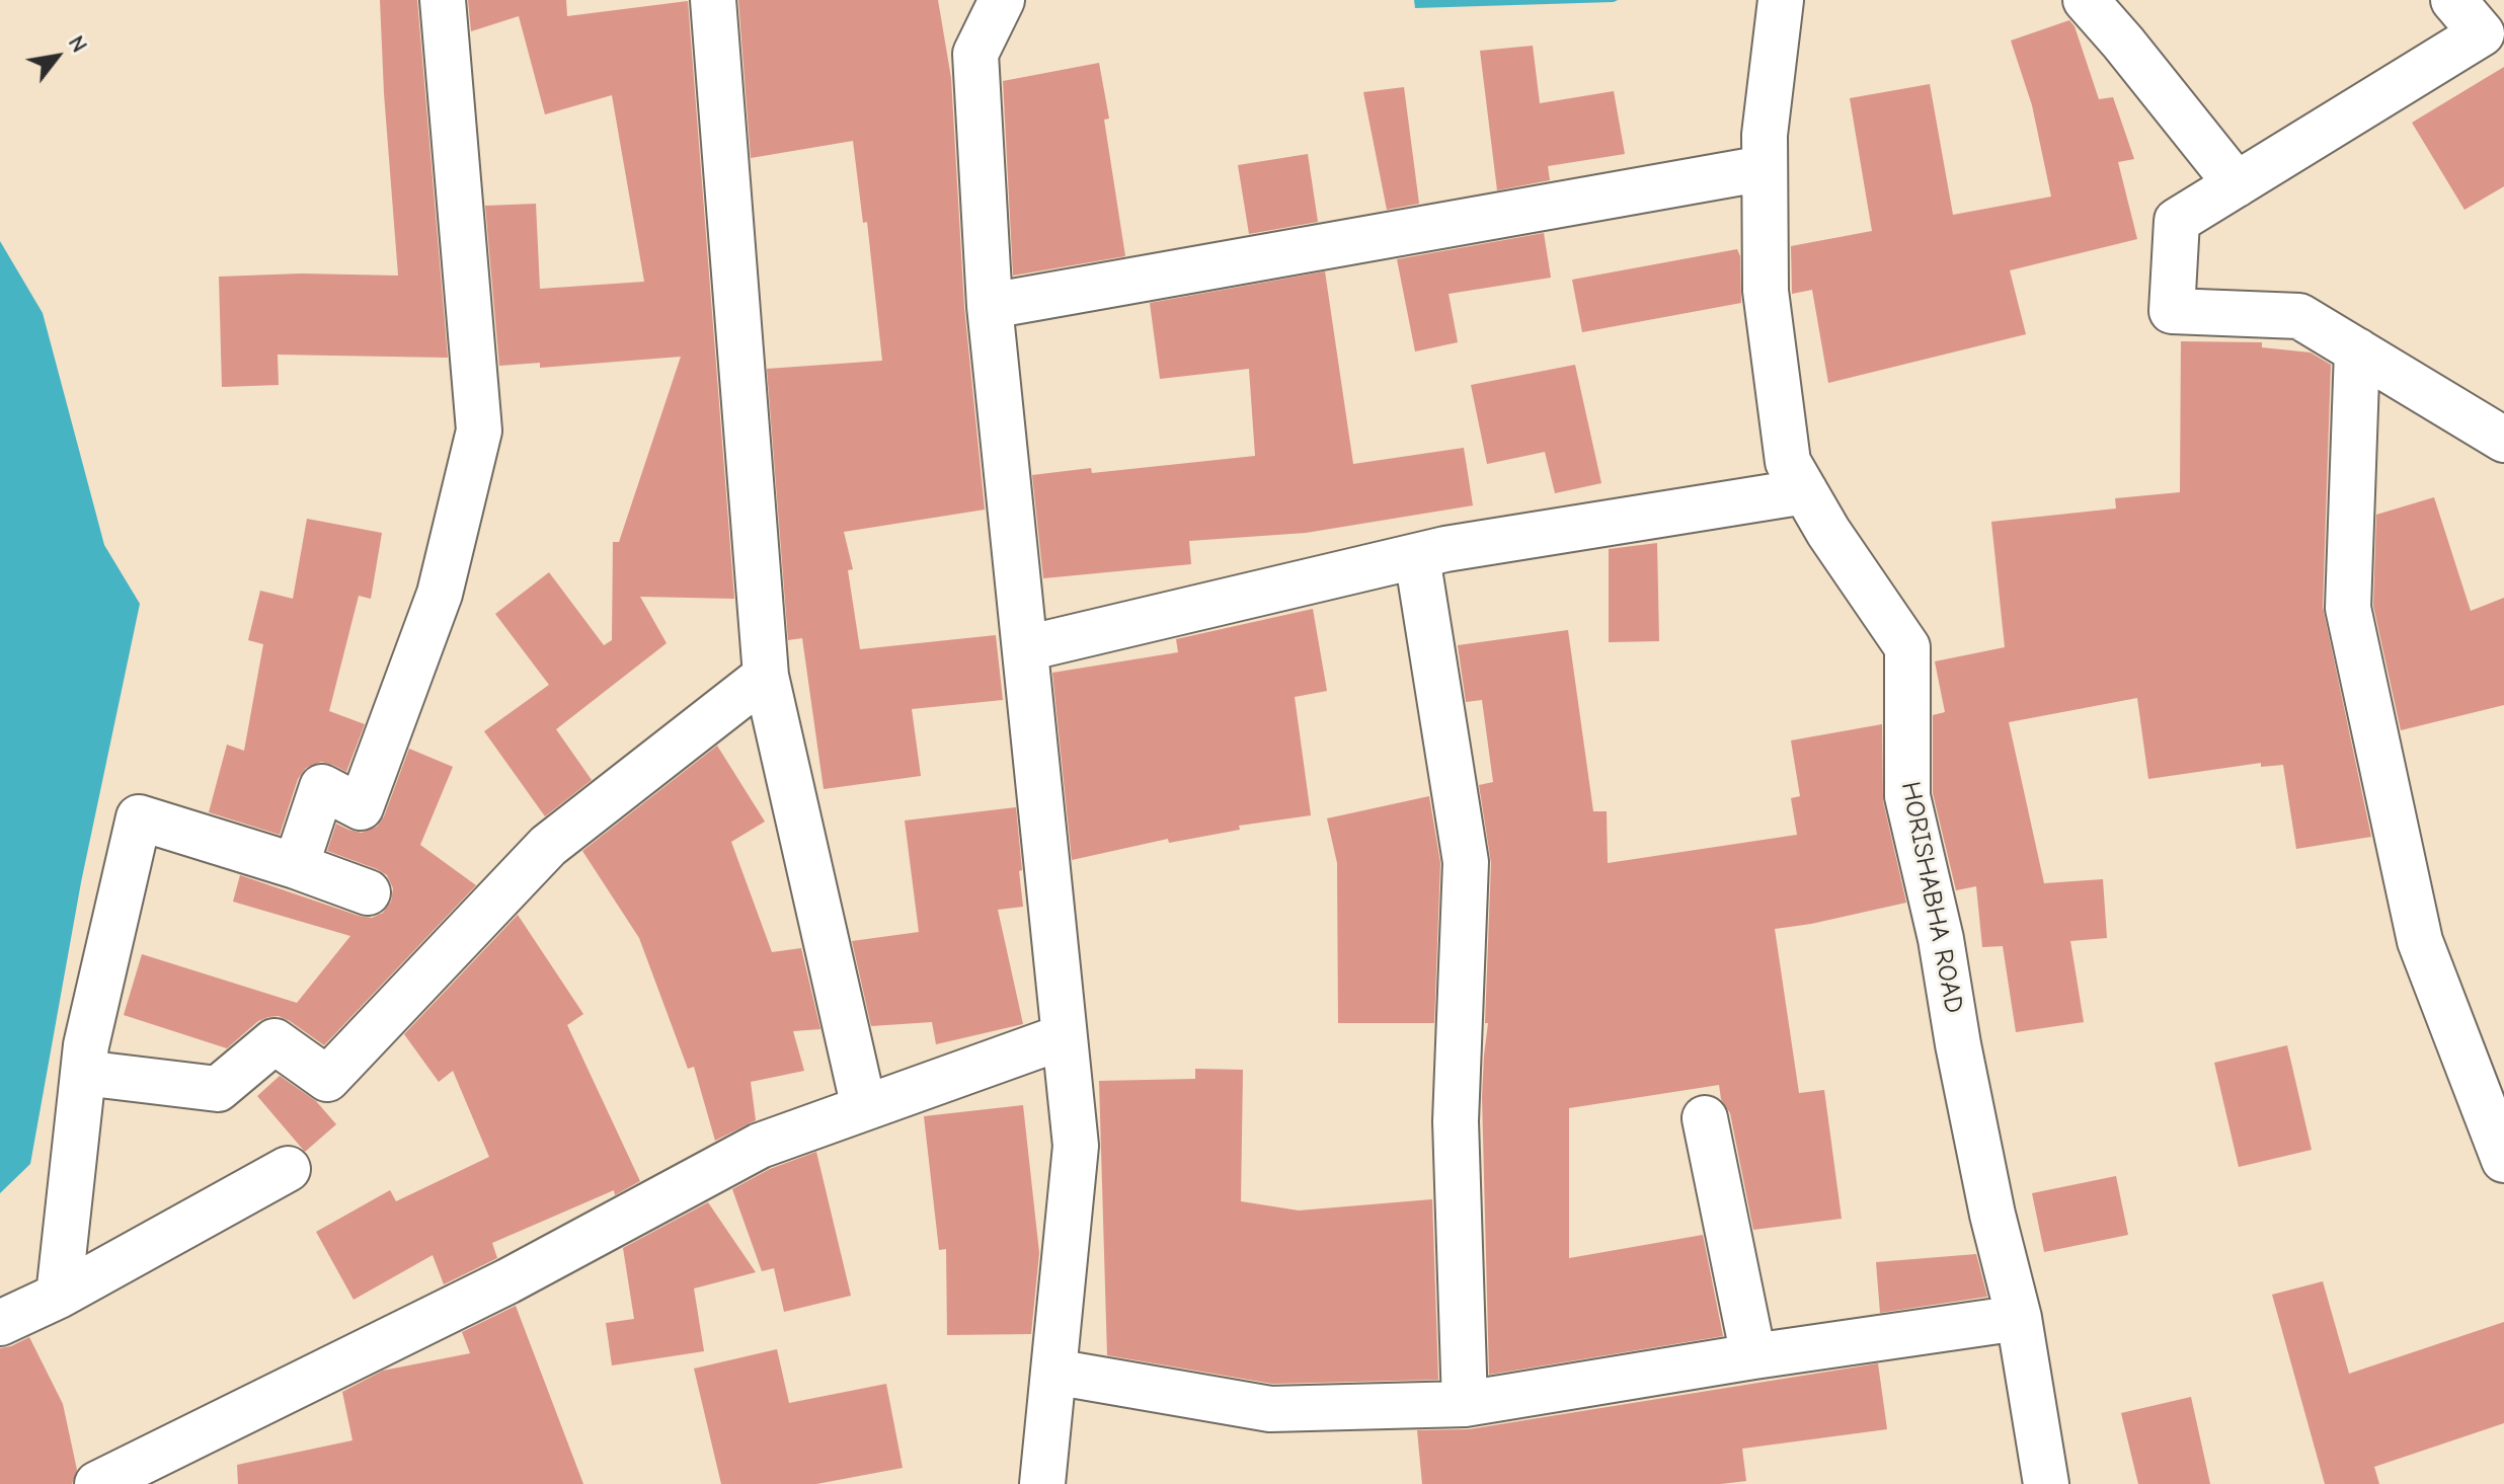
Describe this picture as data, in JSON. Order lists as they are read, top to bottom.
{
  "streets": {
    "street": ["HORISHABHA ROAD"]
  },
  "north": "top right"
}
